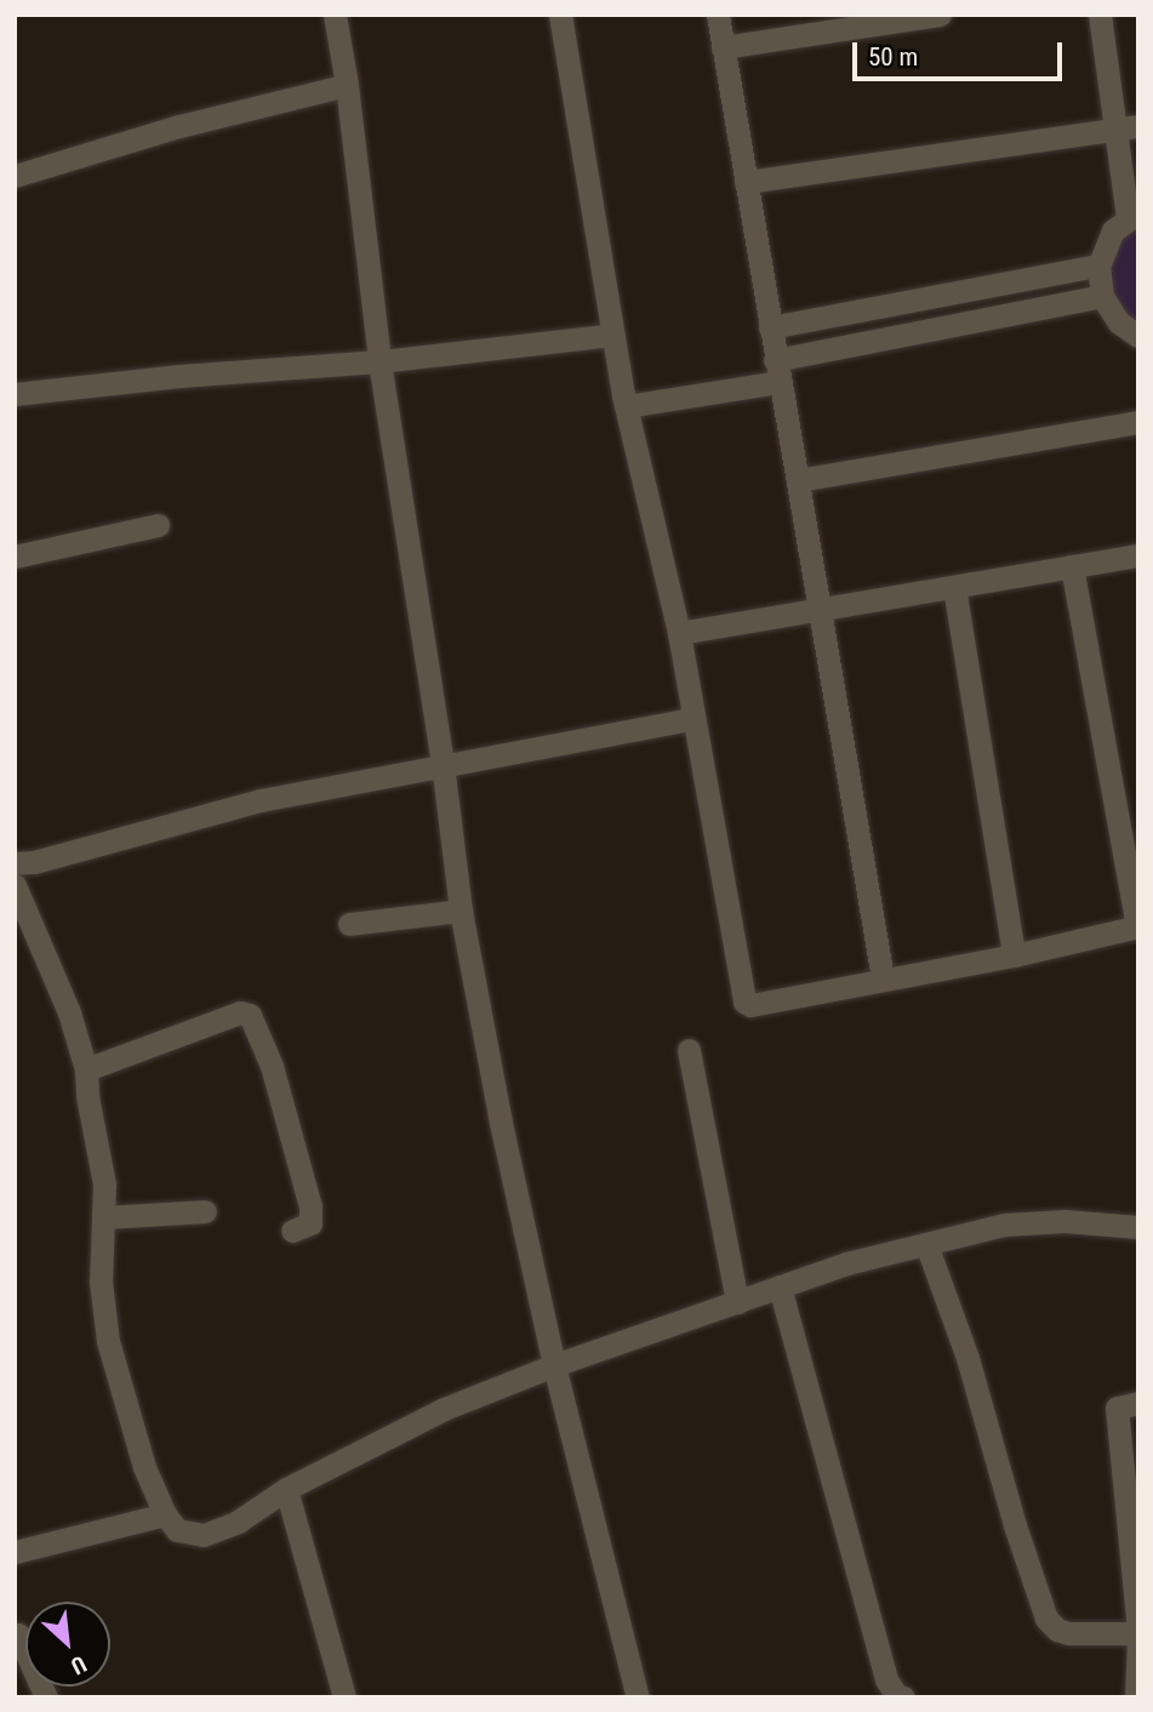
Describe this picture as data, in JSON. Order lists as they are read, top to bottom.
{
  "scale_bar": "50 m",
  "north": "bottom right"
}
